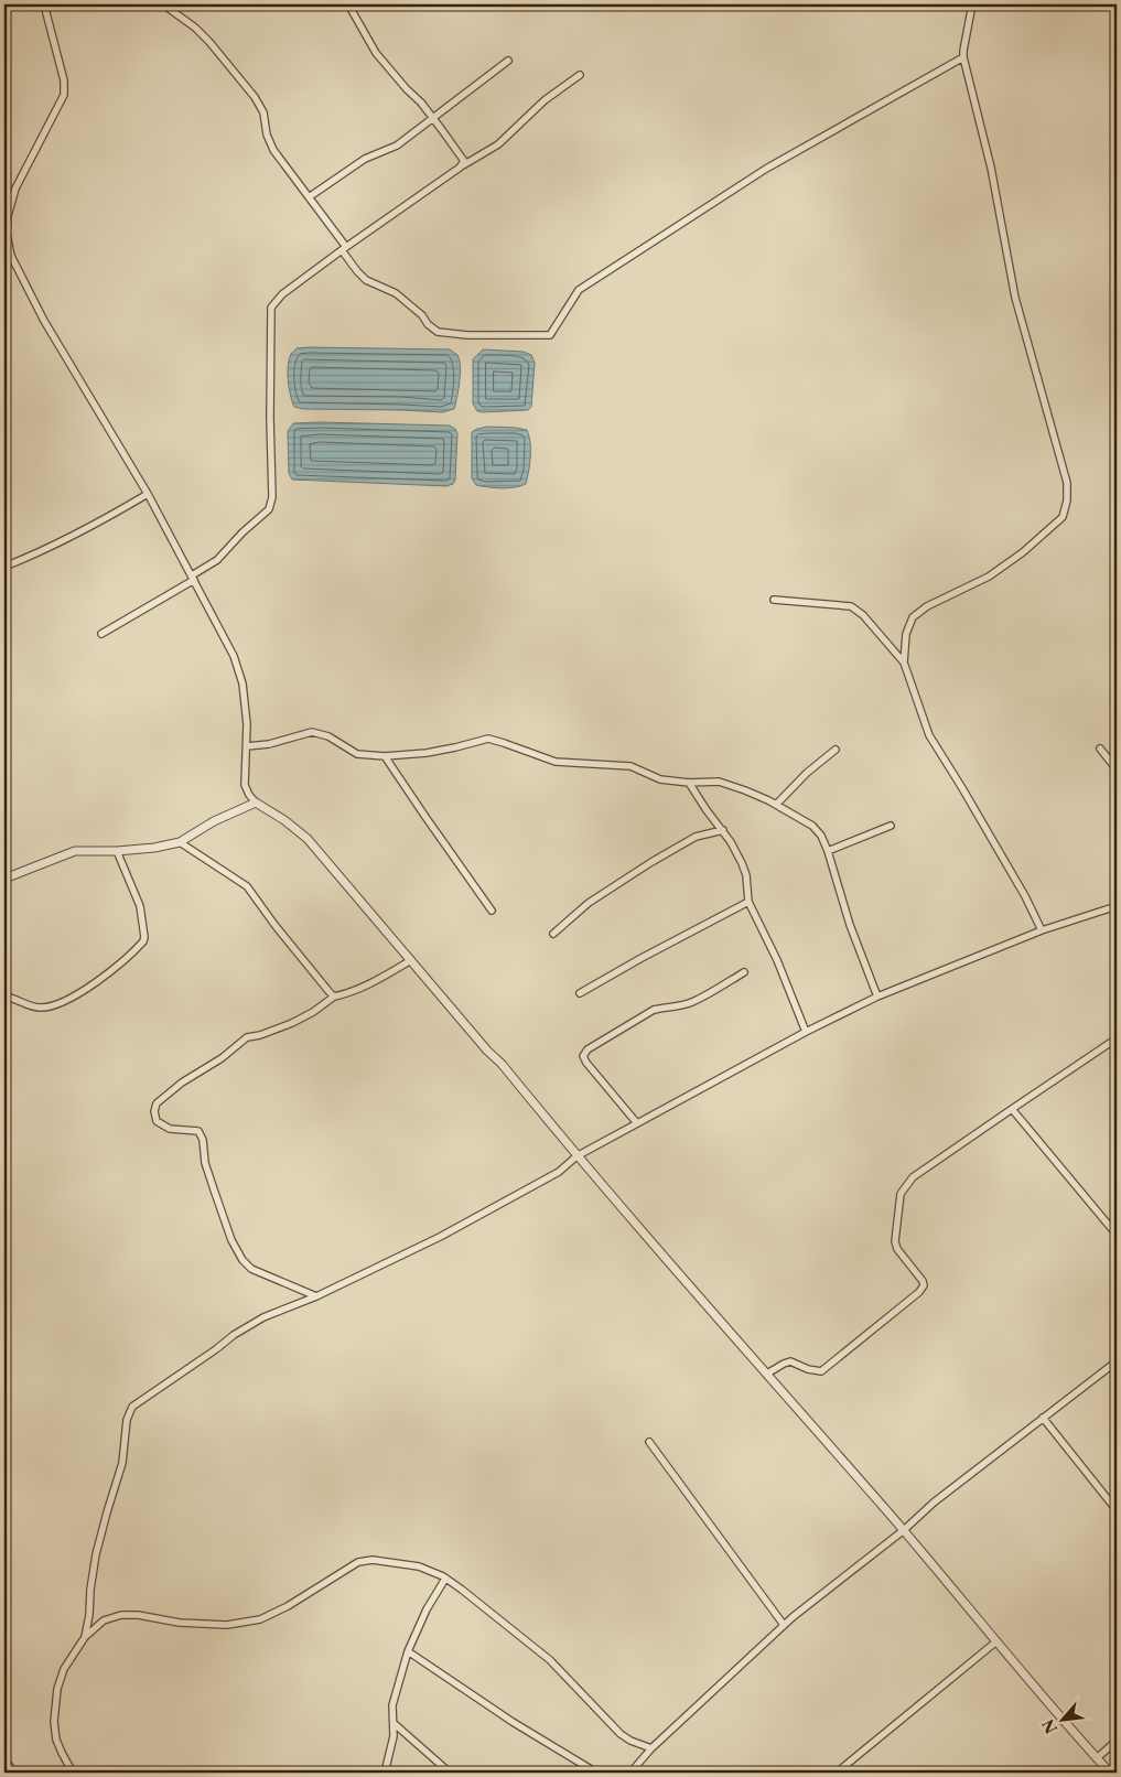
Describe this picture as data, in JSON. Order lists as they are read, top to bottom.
{
  "north": "bottom left"
}
